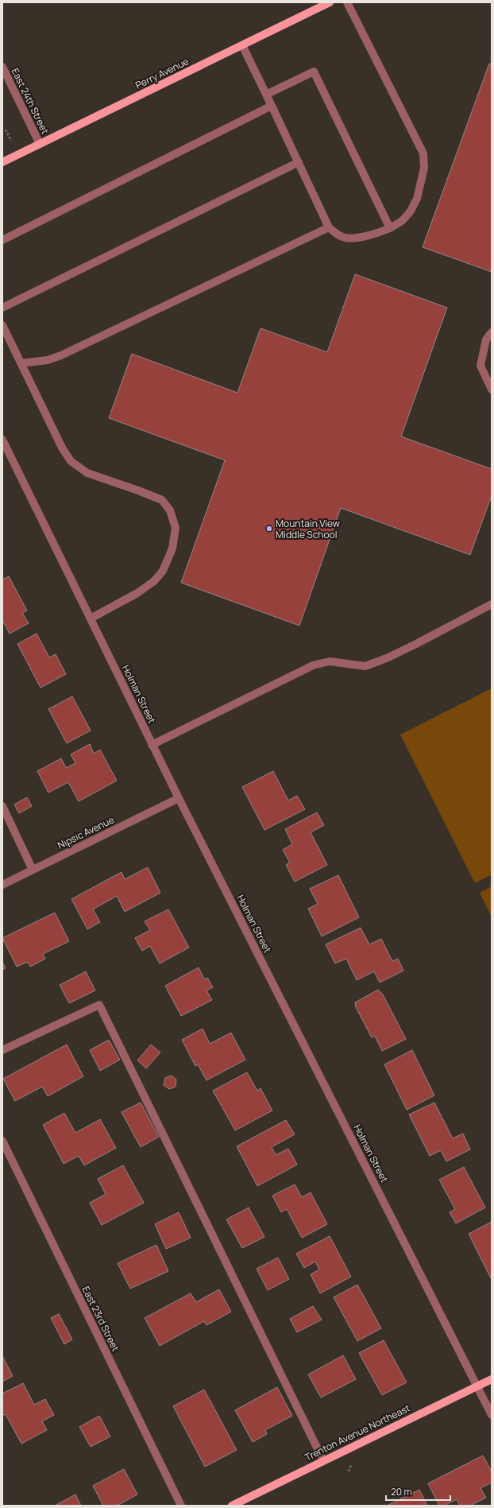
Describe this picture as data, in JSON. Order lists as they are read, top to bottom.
{
  "streets": {
    "main road": ["Perry Avenue", "Trenton Avenue Northeast"],
    "street": [
      "East 24th Street",
      "Holman Street",
      "Nipsic Avenue",
      "East 23rd Street"
    ]
  },
  "crossings": [
    ["Perry Avenue", "East 24th Street"],
    ["Holman Street", "Nipsic Avenue"],
    ["Holman Street", "Trenton Avenue Northeast"]
  ],
  "places": ["Mountain View Middle School"],
  "scale_bar": "20 m"
}
